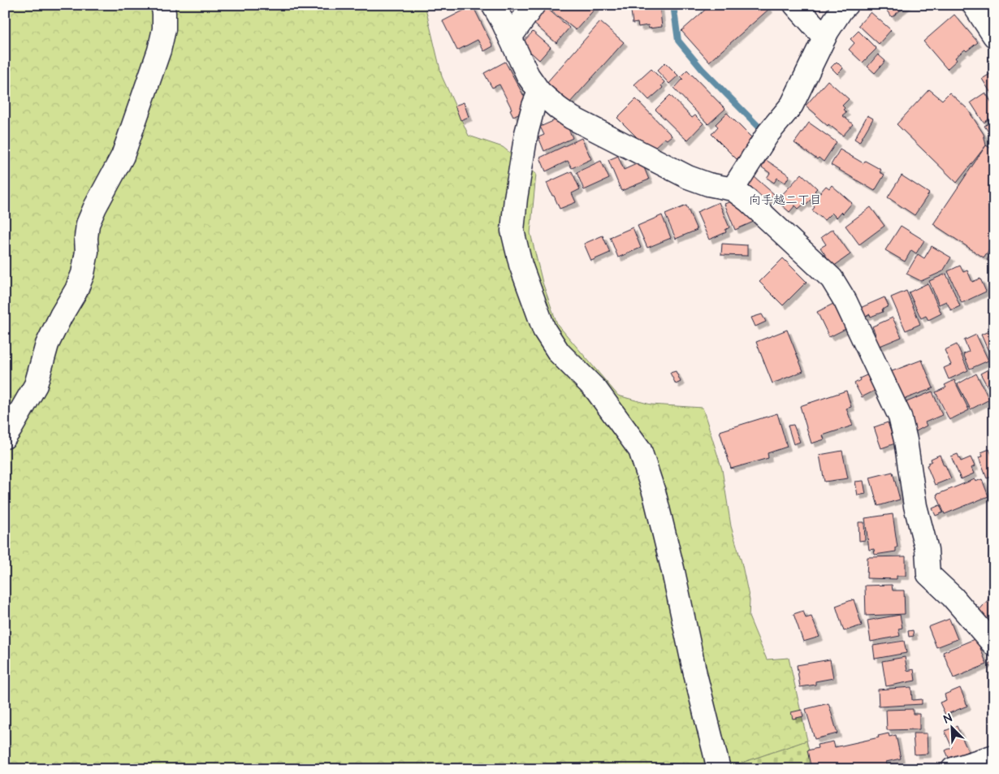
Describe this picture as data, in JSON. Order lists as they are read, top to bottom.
{
  "districts": ["向手越二丁目"],
  "north": "top left"
}
